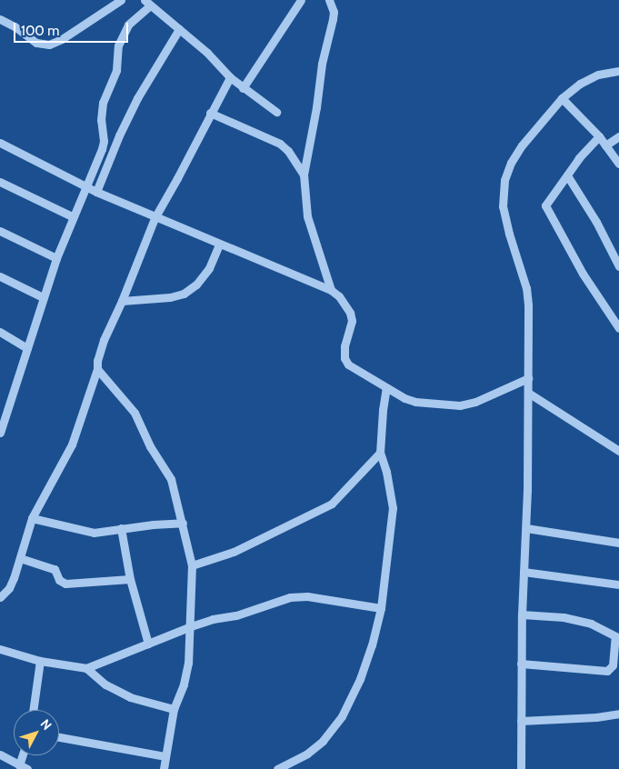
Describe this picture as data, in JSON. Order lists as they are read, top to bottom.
{
  "scale_bar": "100 m",
  "north": "top right"
}
